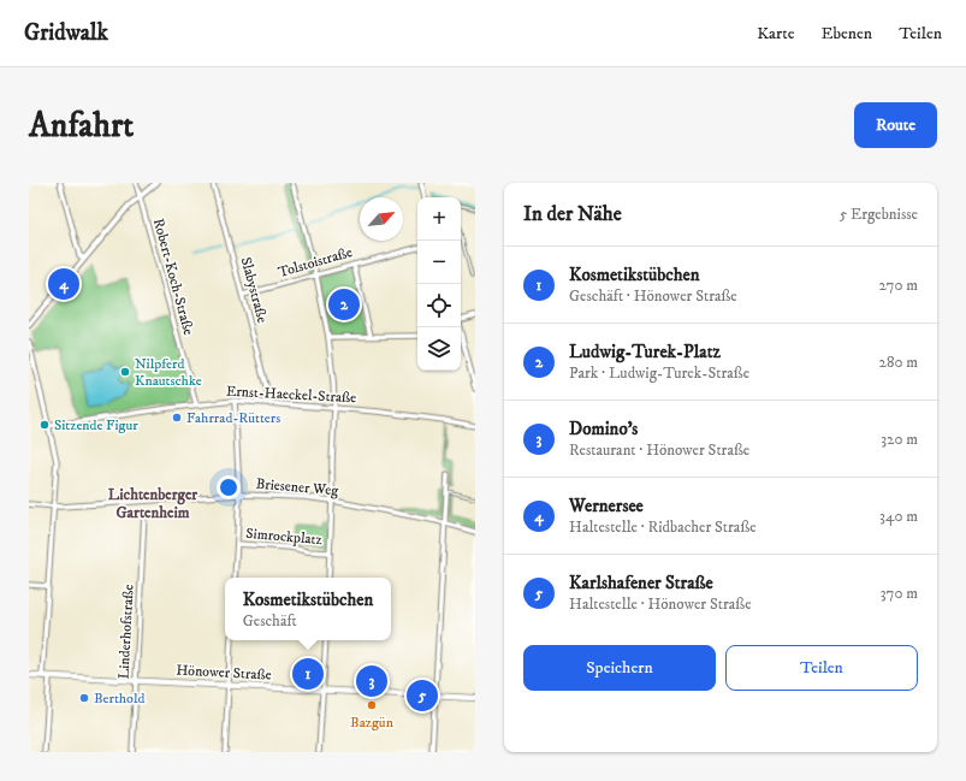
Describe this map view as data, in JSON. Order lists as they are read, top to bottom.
{
  "streets": {
    "main road": ["Hönower Straße"],
    "street": [
      "Tolstoistraße",
      "Robert-Koch-Straße",
      "Slabystraße",
      "Ernst-Haeckel-Straße",
      "Briesener Weg",
      "Simrockplatz",
      "Linderhofstraße"
    ]
  },
  "crossings": [
    ["Tolstoistraße", "Slabystraße"],
    ["Robert-Koch-Straße", "Ernst-Haeckel-Straße"],
    ["Slabystraße", "Ernst-Haeckel-Straße"],
    ["Linderhofstraße", "Hönower Straße"]
  ],
  "districts": ["Lichtenberger Gartenheim"],
  "places": [
    "Nilpferd Knautschke",
    "Fahrrad-Rütters",
    "Sitzende Figur",
    "Berthold",
    "Bazgün"
  ],
  "north": "top right",
  "page": {
    "header": "Gridwalk",
    "nav": ["Karte", "Ebenen", "Teilen"],
    "buttons": [
      "Route",
      ["Speichern", "Teilen"]
    ],
    "title": "Anfahrt",
    "heading": ["In der Nähe", "5 Ergebnisse"],
    "map_buttons": ["+", "−"],
    "list": [
      {
        "mark": "1",
        "name": "Kosmetikstübchen",
        "note": "Geschäft · Hönower Straße",
        "value": "270 m"
      },
      {
        "mark": "2",
        "name": "Ludwig-Turek-Platz",
        "note": "Park · Ludwig-Turek-Straße",
        "value": "280 m"
      },
      {
        "mark": "3",
        "name": "Domino’s",
        "note": "Restaurant · Hönower Straße",
        "value": "320 m"
      },
      {
        "mark": "4",
        "name": "Wernersee",
        "note": "Haltestelle · Ridbacher Straße",
        "value": "340 m"
      },
      {
        "mark": "5",
        "name": "Karlshafener Straße",
        "note": "Haltestelle · Hönower Straße",
        "value": "370 m"
      }
    ],
    "pins": [
      "4",
      "2",
      "1",
      "3",
      "5"
    ],
    "popup": ["Kosmetikstübchen", "Geschäft"]
  }
}
